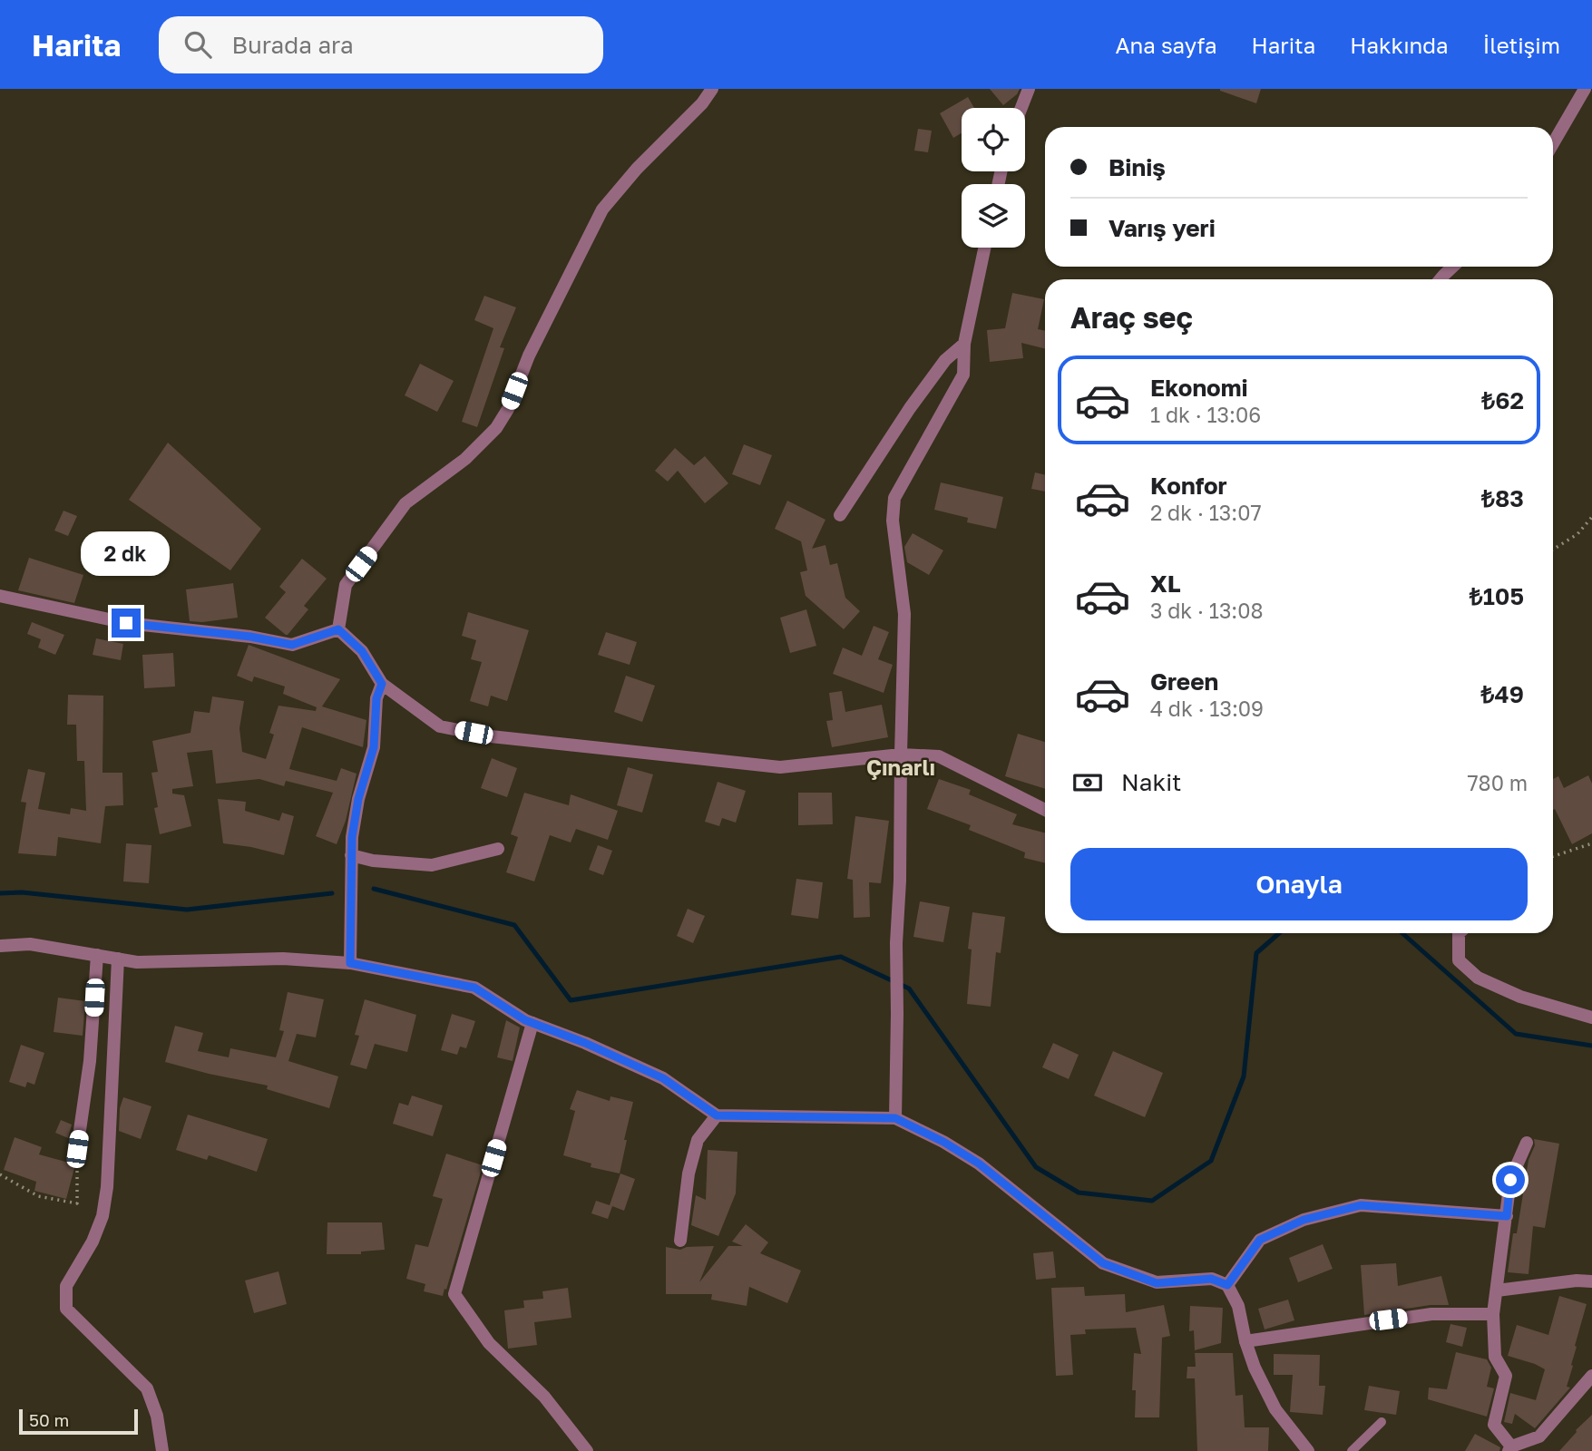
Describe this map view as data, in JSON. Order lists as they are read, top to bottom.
{
  "districts": ["Çınarlı"],
  "scale_bar": "50 m",
  "page": {
    "header": "Harita",
    "search": "Burada ara",
    "nav": [
      "Ana sayfa",
      "Harita",
      "Hakkında",
      "İletişim"
    ],
    "banner": ["Biniş", "Varış yeri"],
    "heading": "Araç seç",
    "list": [
      {
        "name": "Ekonomi",
        "note": "1 dk · 13:06",
        "value": "₺62"
      },
      {
        "name": "Konfor",
        "note": "2 dk · 13:07",
        "value": "₺83"
      },
      {
        "name": "XL",
        "note": "3 dk · 13:08",
        "value": "₺105"
      },
      {
        "name": "Green",
        "note": "4 dk · 13:09",
        "value": "₺49"
      }
    ],
    "bubble": "2 dk",
    "pay": ["Nakit", "780 m"],
    "buttons": "Onayla",
    "scale": "50 m"
  }
}
